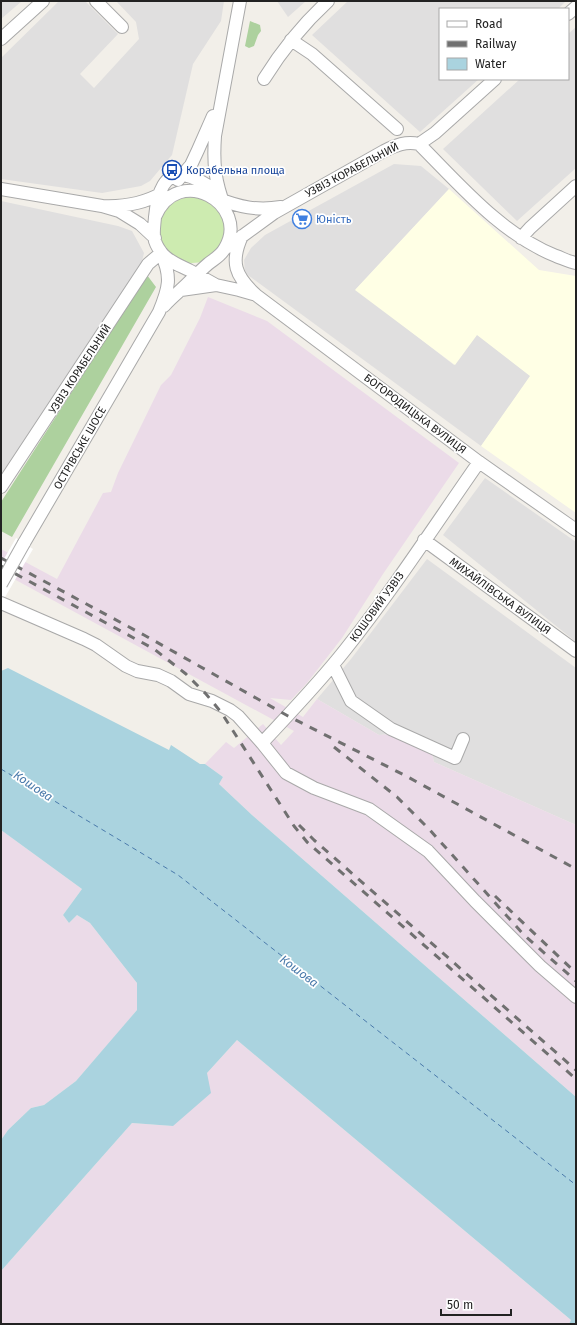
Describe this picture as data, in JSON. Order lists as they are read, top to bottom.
{
  "streets": {
    "street": [
      "УЗВІЗ КОРАБЕЛЬНИЙ",
      "БОГОРОДИЦЬКА ВУЛИЦЯ",
      "ОСТРІВСЬКЕ ШОСЕ",
      "МИХАЙЛІВСЬКА ВУЛИЦЯ",
      "КОШОВИЙ УЗВІЗ"
    ]
  },
  "crossings": [
    ["УЗВІЗ КОРАБЕЛЬНИЙ", "БОГОРОДИЦЬКА ВУЛИЦЯ"],
    ["УЗВІЗ КОРАБЕЛЬНИЙ", "ОСТРІВСЬКЕ ШОСЕ"],
    ["БОГОРОДИЦЬКА ВУЛИЦЯ", "ОСТРІВСЬКЕ ШОСЕ"],
    ["БОГОРОДИЦЬКА ВУЛИЦЯ", "КОШОВИЙ УЗВІЗ"],
    ["МИХАЙЛІВСЬКА ВУЛИЦЯ", "КОШОВИЙ УЗВІЗ"]
  ],
  "water": ["Кошова"],
  "places": {
    "bus stop": ["Корабельна площа"],
    "supermarket": ["Юність"]
  },
  "legend": ["Road", "Railway", "Water"],
  "scale_bar": "50 m"
}
